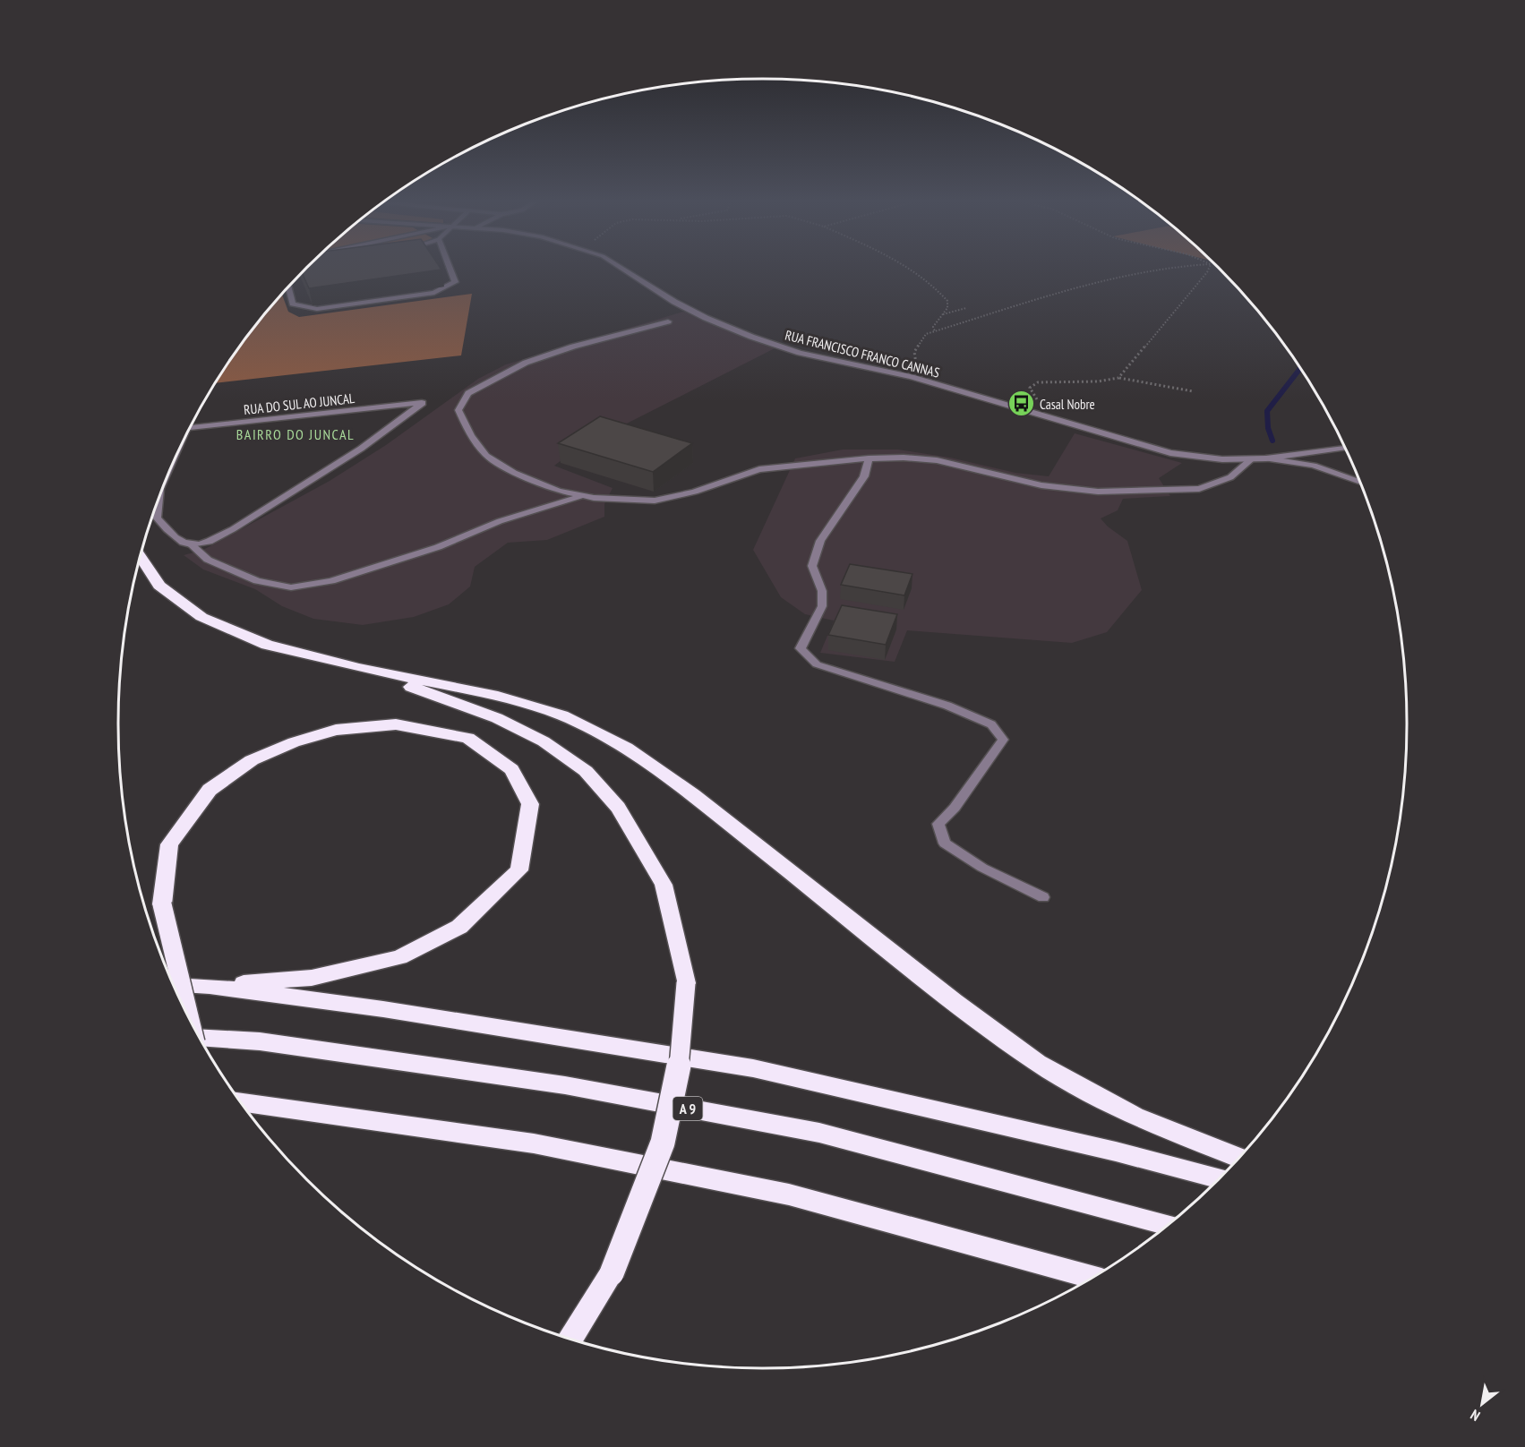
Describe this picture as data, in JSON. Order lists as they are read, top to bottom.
{
  "streets": {
    "highway": ["A 9"],
    "street": ["RUA FRANCISCO FRANCO CANNAS", "RUA DO SUL AO JUNCAL"]
  },
  "districts": ["BAIRRO DO JUNCAL"],
  "places": {
    "bus stop": ["Casal Nobre"]
  },
  "north": "bottom left"
}
